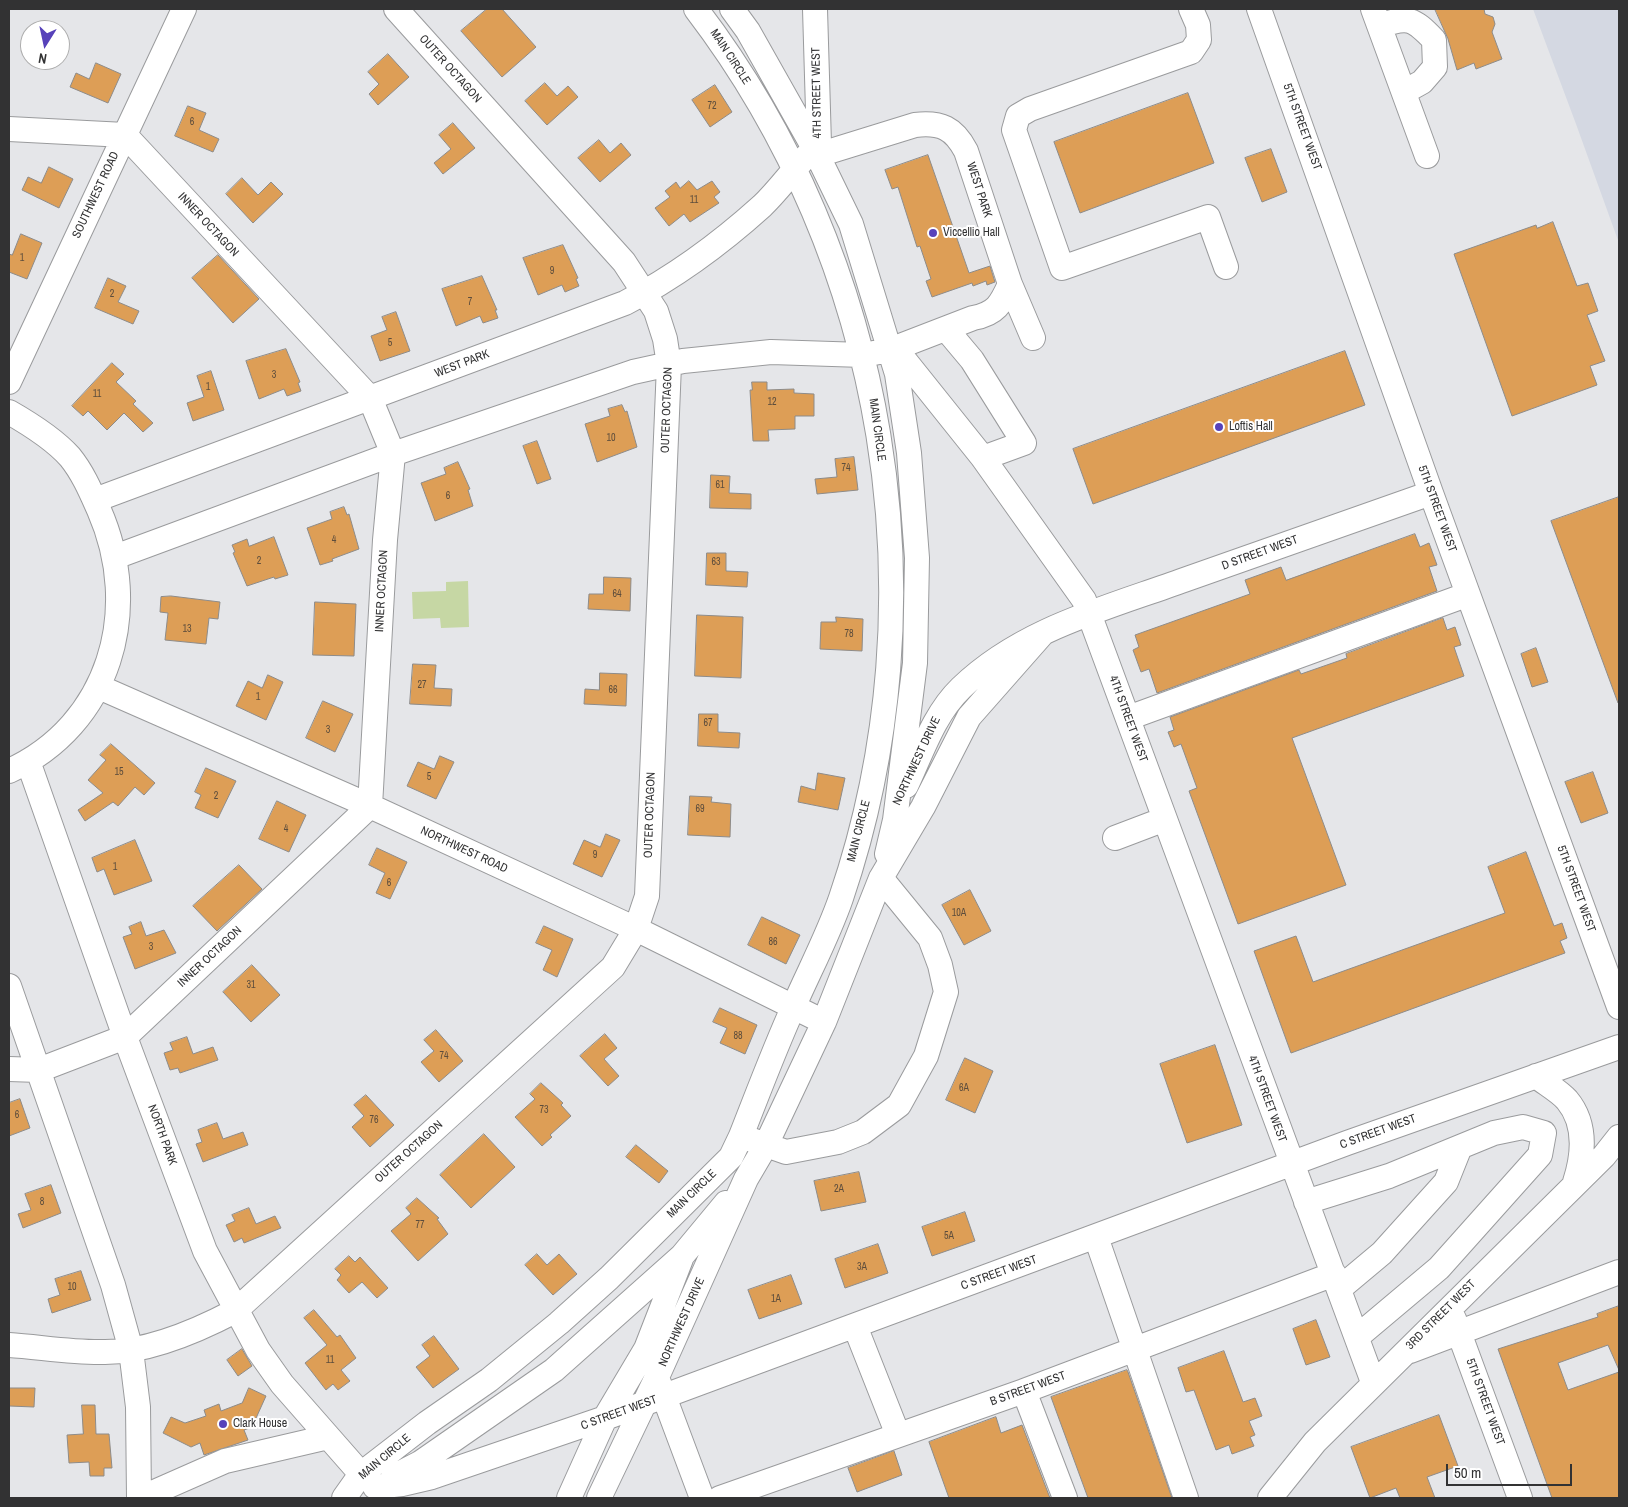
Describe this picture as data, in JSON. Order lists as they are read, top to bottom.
{
  "streets": {
    "street": [
      "MAIN CIRCLE",
      "OUTER OCTAGON",
      "4TH STREET WEST",
      "5TH STREET WEST",
      "WEST PARK",
      "SOUTHWEST ROAD",
      "INNER OCTAGON",
      "D STREET WEST",
      "NORTHWEST DRIVE",
      "NORTHWEST ROAD",
      "C STREET WEST",
      "NORTH PARK",
      "3RD STREET WEST",
      "B STREET WEST"
    ]
  },
  "crossings": [
    ["MAIN CIRCLE", "4TH STREET WEST"],
    ["MAIN CIRCLE", "WEST PARK"],
    ["MAIN CIRCLE", "NORTHWEST DRIVE"],
    ["MAIN CIRCLE", "NORTHWEST ROAD"],
    ["MAIN CIRCLE", "C STREET WEST"],
    ["MAIN CIRCLE", "NORTH PARK"],
    ["OUTER OCTAGON", "WEST PARK"],
    ["OUTER OCTAGON", "NORTHWEST ROAD"],
    ["OUTER OCTAGON", "NORTH PARK"],
    ["4TH STREET WEST", "WEST PARK"],
    ["4TH STREET WEST", "D STREET WEST"],
    ["4TH STREET WEST", "NORTHWEST DRIVE"],
    ["4TH STREET WEST", "C STREET WEST"],
    ["4TH STREET WEST", "B STREET WEST"],
    ["5TH STREET WEST", "D STREET WEST"],
    ["5TH STREET WEST", "3RD STREET WEST"],
    ["WEST PARK", "INNER OCTAGON"],
    ["SOUTHWEST ROAD", "INNER OCTAGON"],
    ["INNER OCTAGON", "NORTHWEST ROAD"],
    ["INNER OCTAGON", "NORTH PARK"],
    ["D STREET WEST", "NORTHWEST DRIVE"],
    ["NORTHWEST DRIVE", "NORTHWEST ROAD"],
    ["NORTHWEST DRIVE", "C STREET WEST"],
    ["C STREET WEST", "NORTH PARK"]
  ],
  "places": ["Viccellio Hall", "Loftis Hall", "Clark House"],
  "house_numbers": [
    "72",
    "6",
    "11",
    "1",
    "9",
    "2",
    "7",
    "5",
    "3",
    "1",
    "11",
    "12",
    "10",
    "74",
    "61",
    "6",
    "4",
    "2",
    "63",
    "64",
    "13",
    "78",
    "27",
    "66",
    "1",
    "67",
    "3",
    "15",
    "5",
    "2",
    "69",
    "4",
    "9",
    "1",
    "6",
    "10A",
    "86",
    "3",
    "31",
    "88",
    "74",
    "6A",
    "73",
    "6",
    "76",
    "2A",
    "8",
    "77",
    "5A",
    "3A",
    "10",
    "1A",
    "11"
  ],
  "scale_bar": "50 m",
  "north": "bottom"
}
